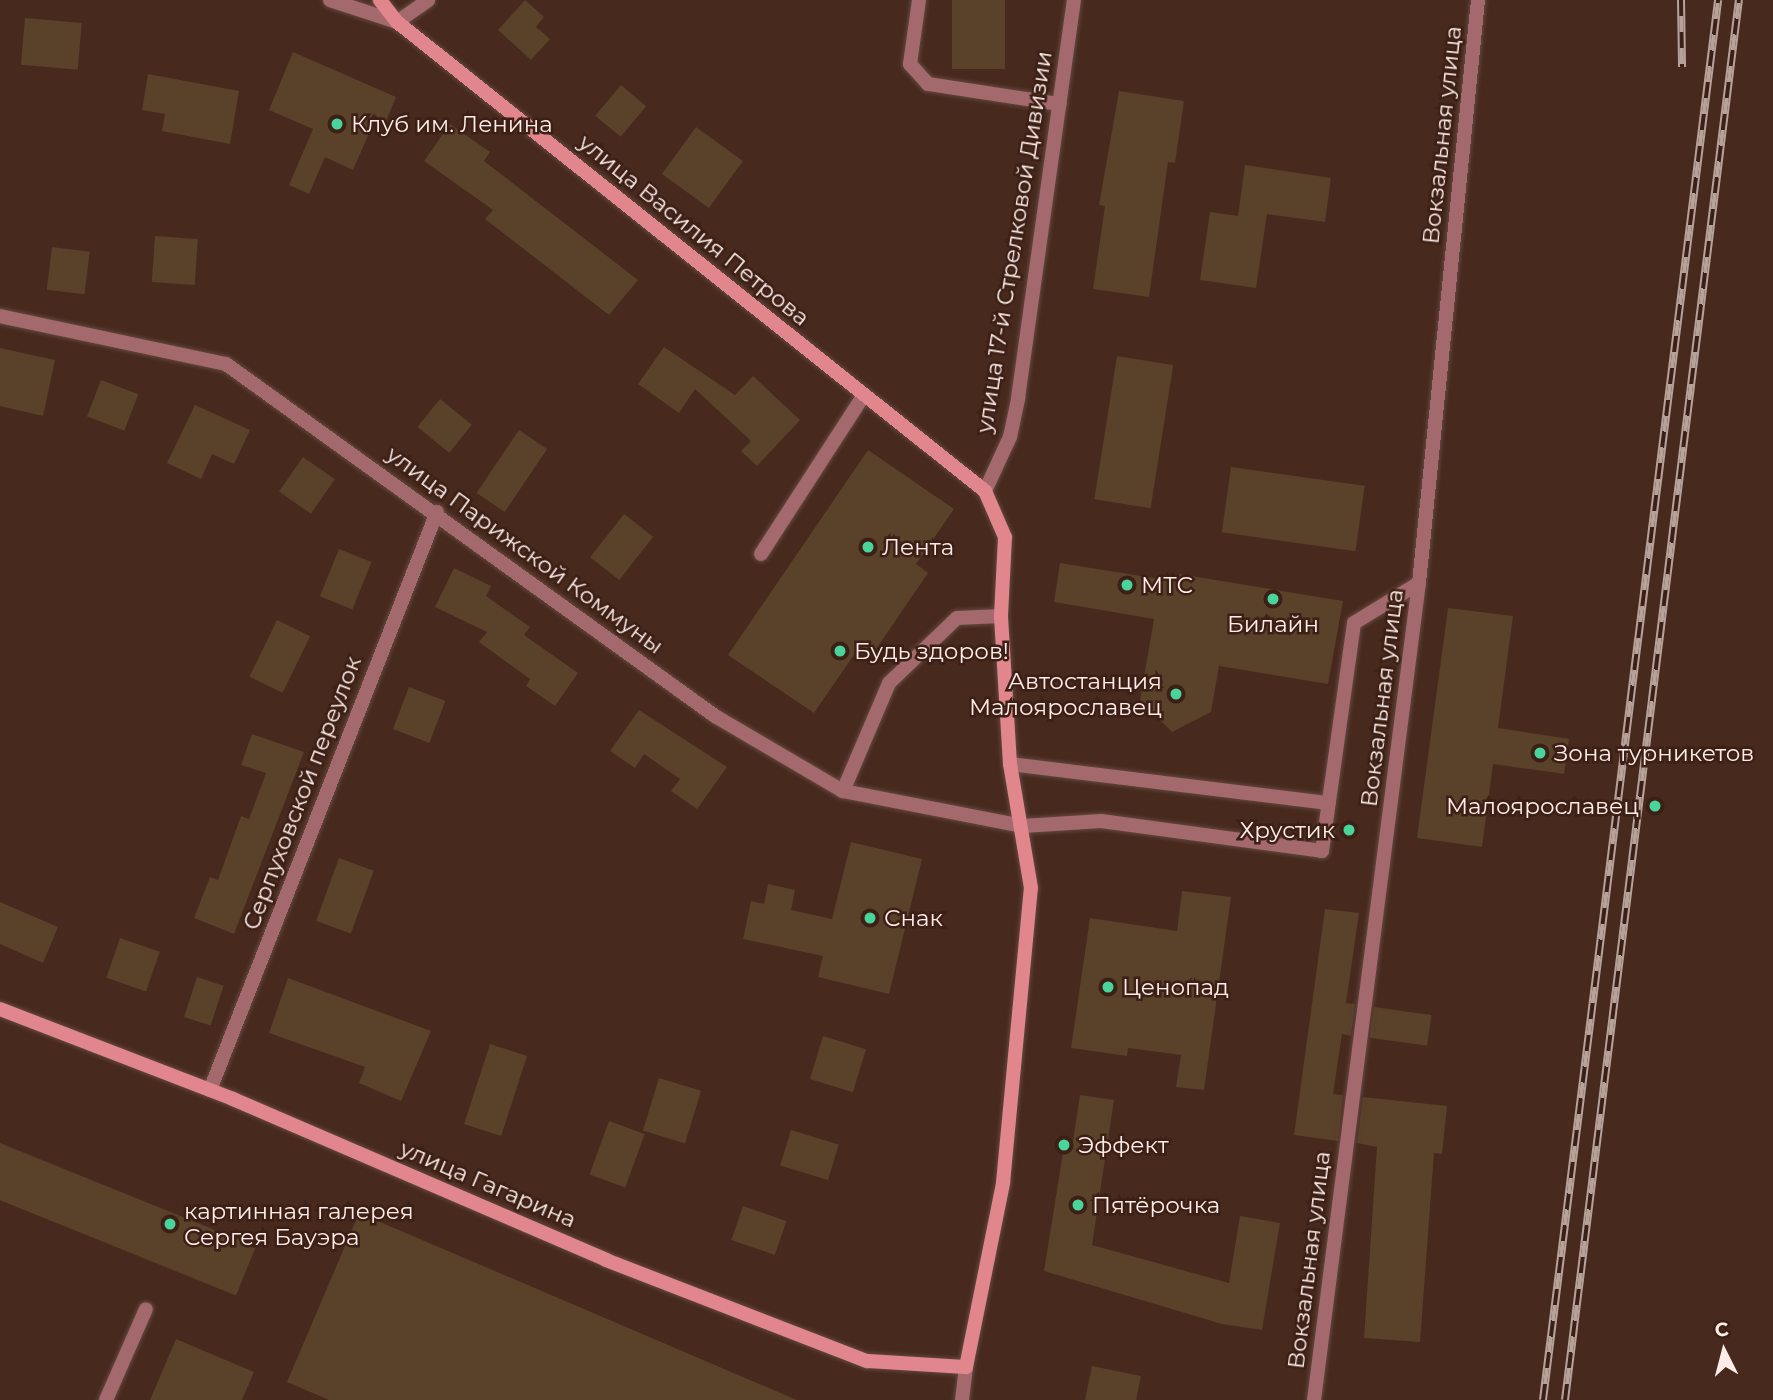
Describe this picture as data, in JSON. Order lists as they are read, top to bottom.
{
  "streets": {
    "main road": ["улица Василия Петрова", "улица Гагарина"],
    "street": [
      "Вокзальная улица",
      "улица 17-й Стрелковой Дивизии",
      "улица Парижской Коммуны",
      "Серпуховской переулок"
    ]
  },
  "crossings": [
    ["улица Василия Петрова", "улица 17-й Стрелковой Дивизии"],
    ["улица Парижской Коммуны", "Серпуховской переулок"],
    ["Серпуховской переулок", "улица Гагарина"]
  ],
  "places": [
    "Клуб им. Ленина",
    "Лента",
    "МТС",
    "Билайн",
    "Будь здоров!",
    "Автостанция Малоярославец",
    "Зона турникетов",
    "Малоярославец",
    "Хрустик",
    "Снак",
    "Ценопад",
    "Эффект",
    "Пятёрочка",
    "картинная галерея Сергея Бауэра"
  ],
  "north": "top"
}
